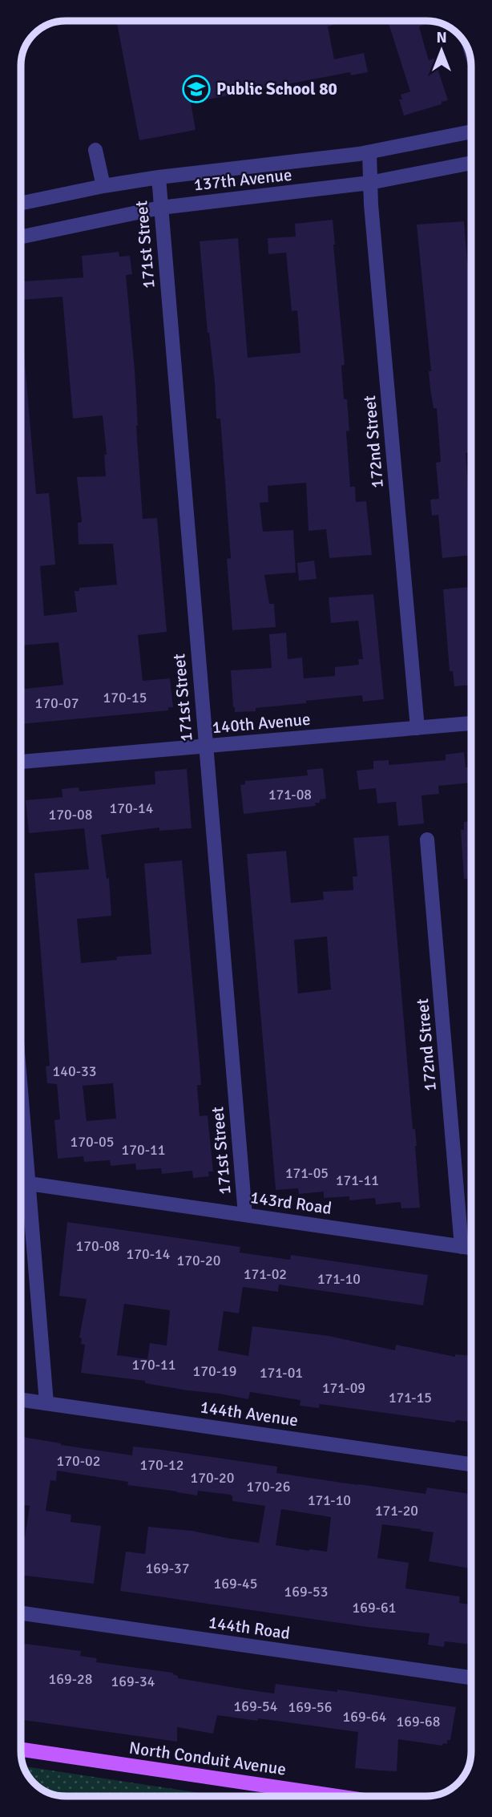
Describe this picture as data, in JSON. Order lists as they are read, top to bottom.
{
  "streets": {
    "main road": ["North Conduit Avenue"],
    "street": [
      "137th Avenue",
      "171st Street",
      "172nd Street",
      "140th Avenue",
      "143rd Road",
      "144th Avenue",
      "144th Road"
    ]
  },
  "crossings": [
    ["137th Avenue", "171st Street"],
    ["137th Avenue", "172nd Street"],
    ["171st Street", "140th Avenue"],
    ["171st Street", "143rd Road"],
    ["172nd Street", "140th Avenue"],
    ["172nd Street", "143rd Road"]
  ],
  "places": {
    "school or university": ["Public School 80"]
  },
  "house_numbers": [
    "170-15",
    "170-07",
    "171-08",
    "170-14",
    "170-08",
    "140-33",
    "170-05",
    "170-11",
    "171-05",
    "171-11",
    "170-08",
    "170-14",
    "170-20",
    "171-02",
    "171-10",
    "170-11",
    "170-19",
    "171-01",
    "171-09",
    "171-15",
    "170-02",
    "170-12",
    "170-20",
    "170-26",
    "171-10",
    "171-20",
    "169-37",
    "169-45",
    "169-53",
    "169-61",
    "169-28",
    "169-34",
    "169-54",
    "169-56",
    "169-64",
    "169-68"
  ],
  "north": "top"
}
